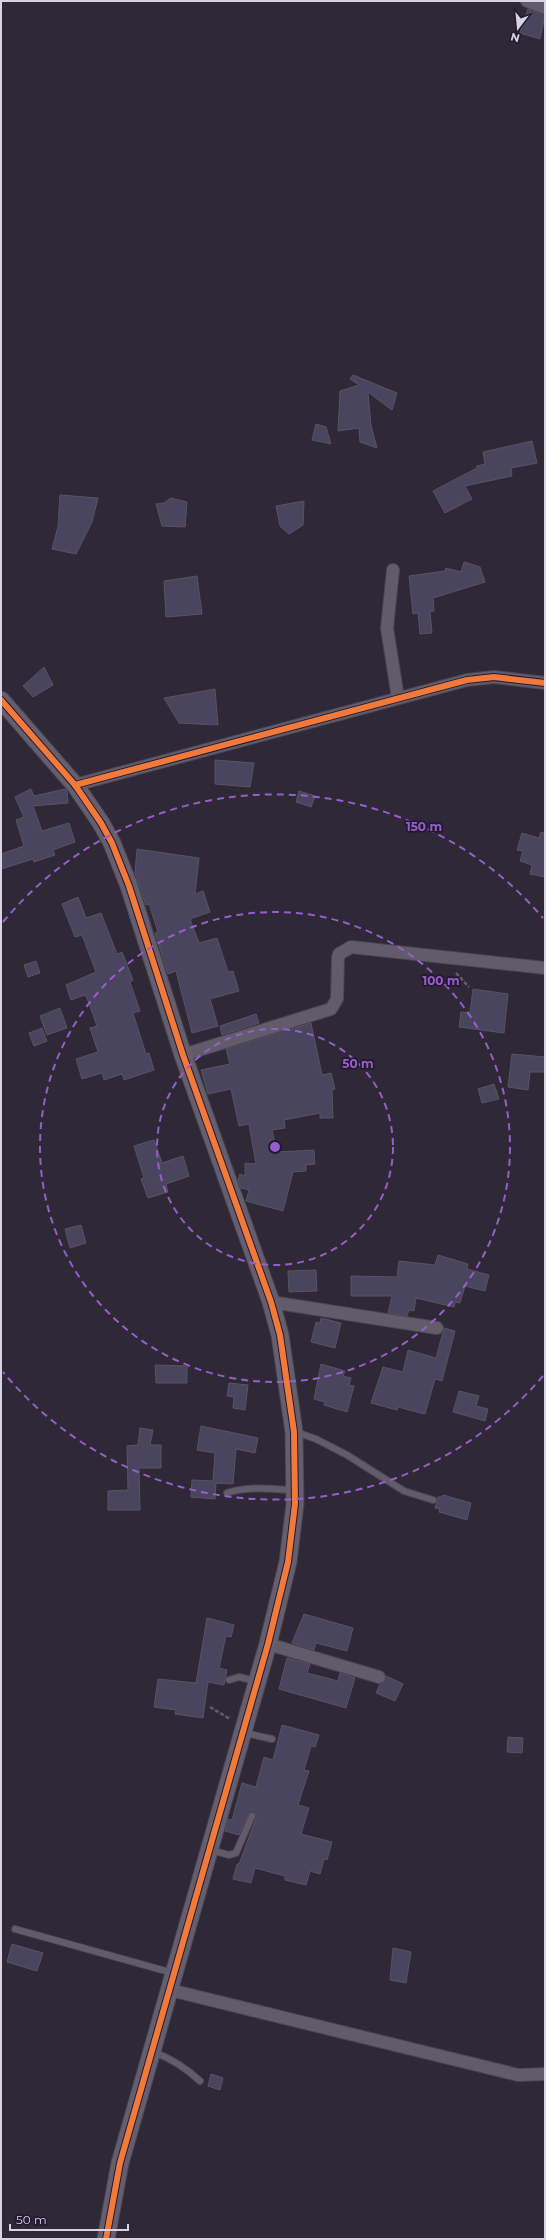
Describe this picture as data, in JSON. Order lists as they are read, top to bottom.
{
  "scale_bar": "50 m",
  "north": "bottom",
  "rings": ["150 m", "100 m", "50 m"]
}
